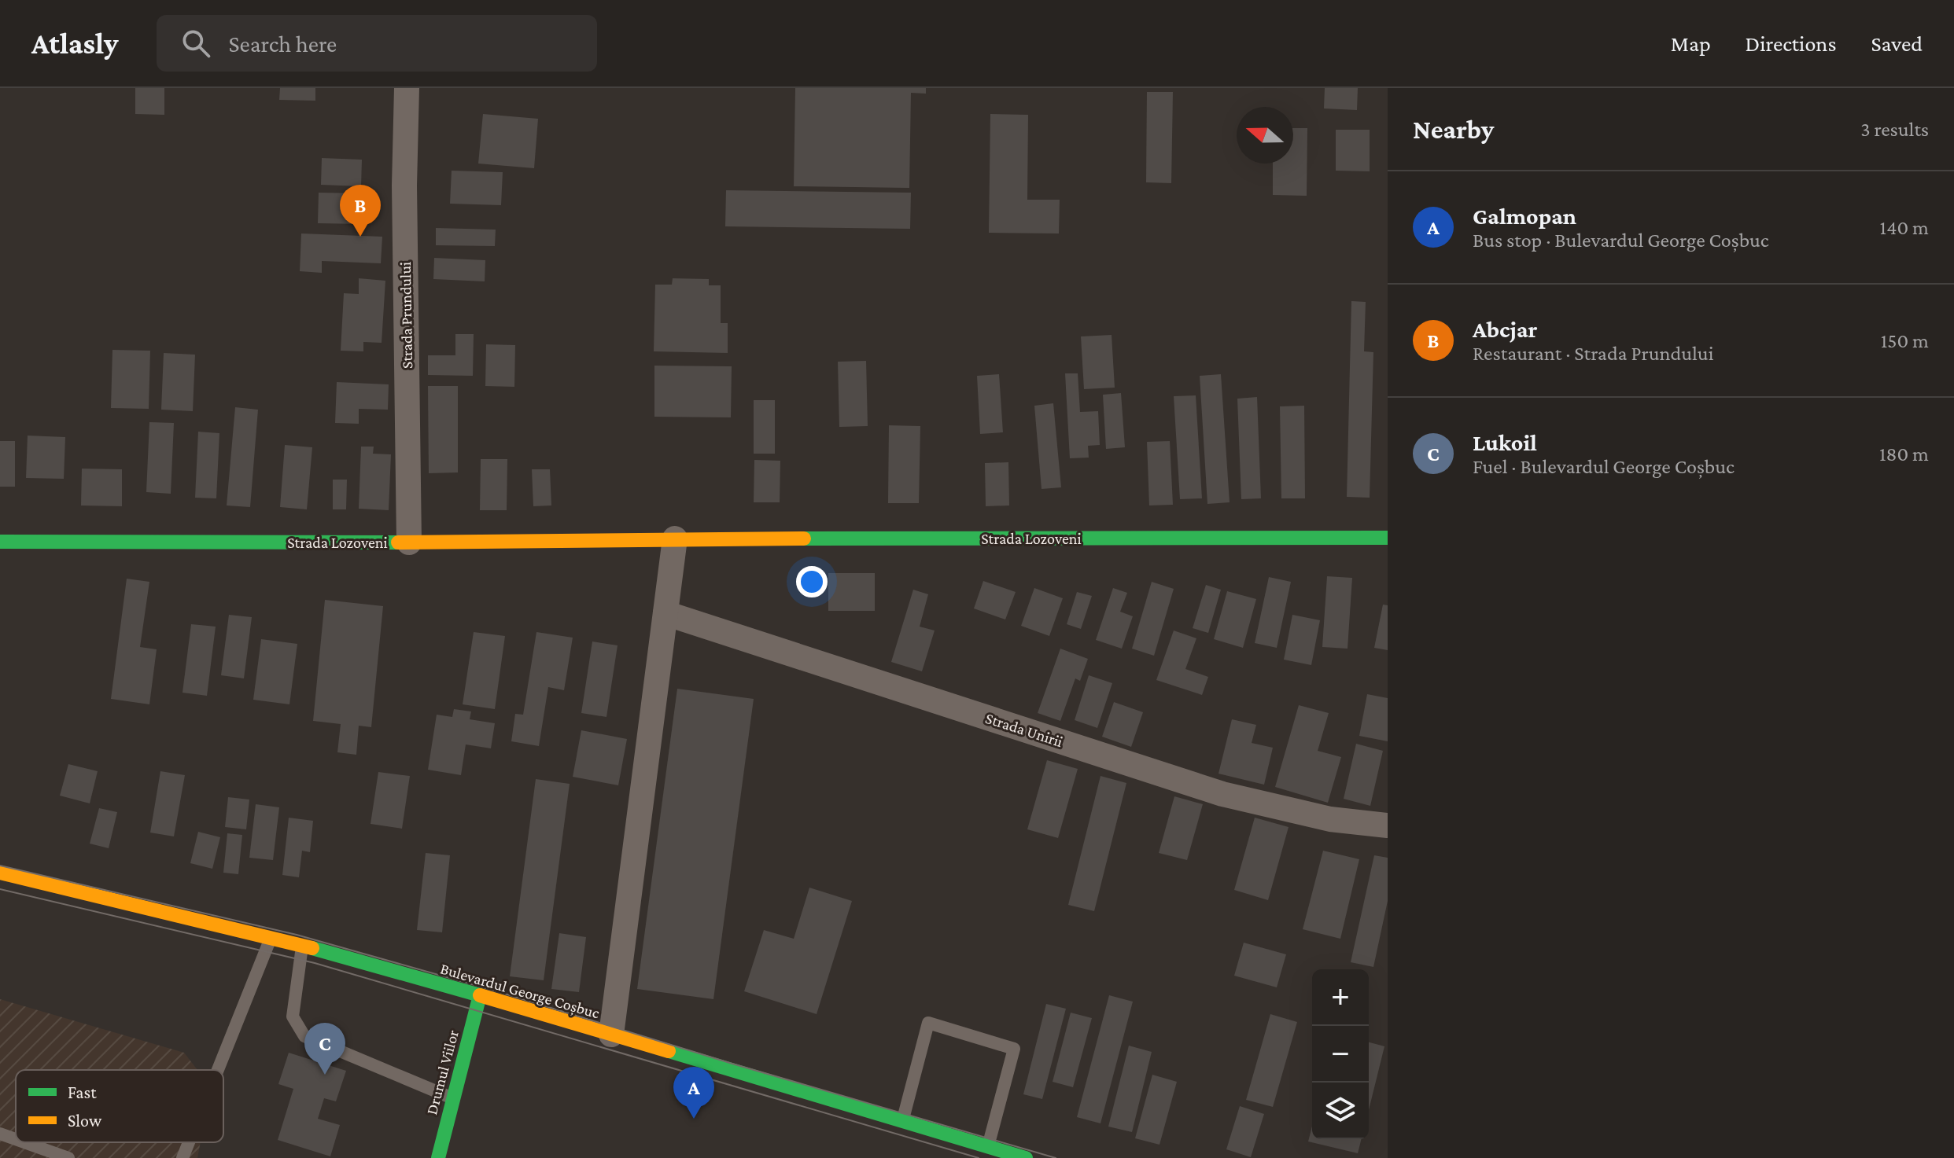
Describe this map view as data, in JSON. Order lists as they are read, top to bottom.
{
  "streets": {
    "main road": ["Strada Lozoveni", "Bulevardul George Coșbuc", "Drumul Viilor"],
    "street": ["Strada Prundului", "Strada Unirii"]
  },
  "crossings": [
    ["Strada Prundului", "Strada Lozoveni"],
    ["Bulevardul George Coșbuc", "Drumul Viilor"]
  ],
  "legend": ["Fast", "Slow"],
  "north": "left",
  "page": {
    "header": "Atlasly",
    "search": "Search here",
    "nav": ["Map", "Directions", "Saved"],
    "heading": ["Nearby", "3 results"],
    "list": [
      {
        "mark": "A",
        "name": "Galmopan",
        "note": "Bus stop · Bulevardul George Coșbuc",
        "value": "140 m"
      },
      {
        "mark": "B",
        "name": "Abcjar",
        "note": "Restaurant · Strada Prundului",
        "value": "150 m"
      },
      {
        "mark": "C",
        "name": "Lukoil",
        "note": "Fuel · Bulevardul George Coșbuc",
        "value": "180 m"
      }
    ],
    "pins": ["B", "C", "A"],
    "map_buttons": ["+", "−"]
  }
}
